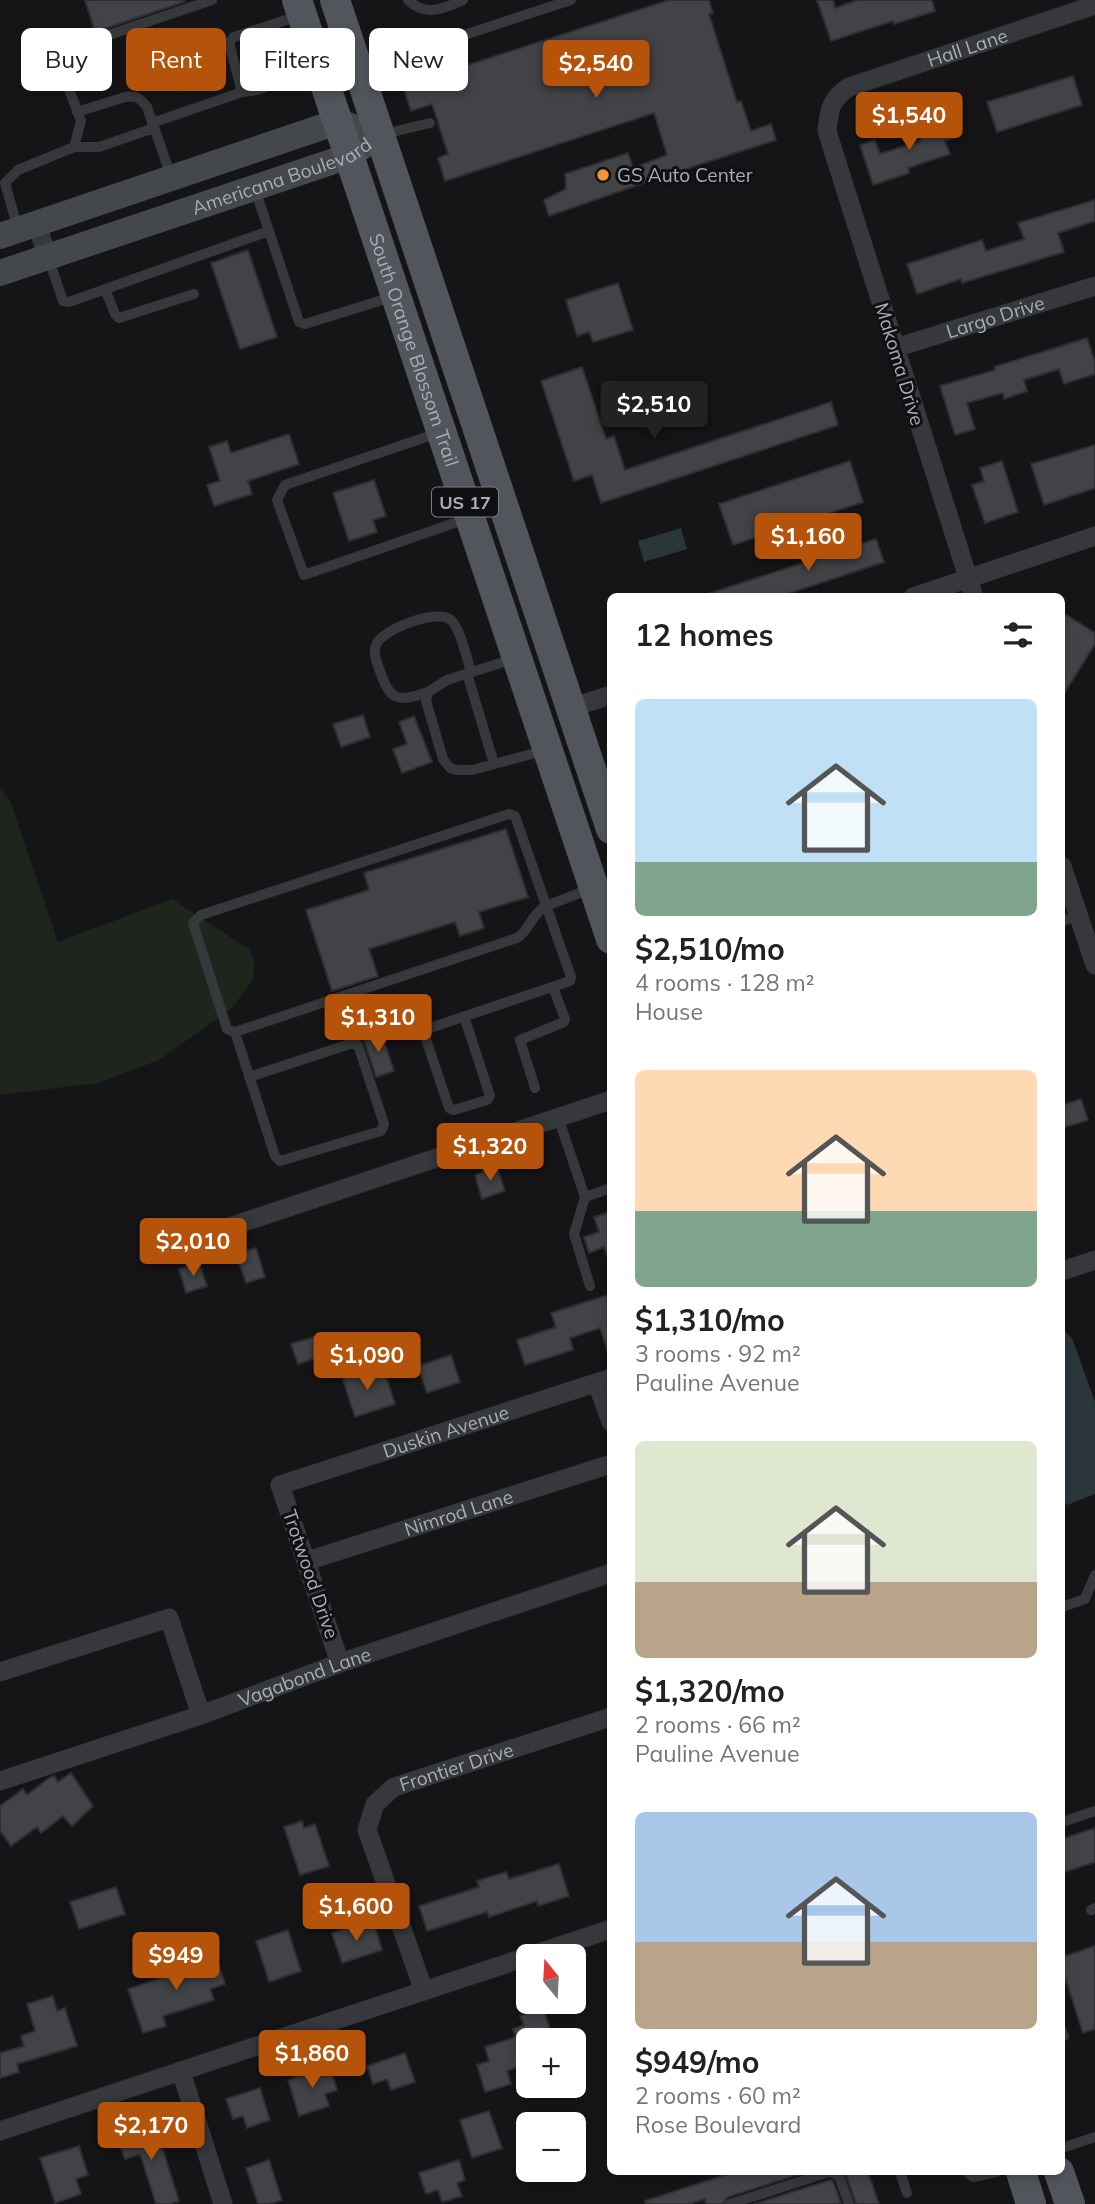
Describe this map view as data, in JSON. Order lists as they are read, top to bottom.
{
  "streets": {
    "main road": ["Americana Boulevard", "South Orange Blossom Trail", "US 17"],
    "street": [
      "Hall Lane",
      "Largo Drive",
      "Makoma Drive",
      "Duskin Avenue",
      "Nimrod Lane",
      "Trotwood Drive",
      "Vagabond Lane",
      "Frontier Drive"
    ]
  },
  "crossings": [
    ["Hall Lane", "Makoma Drive"],
    ["Americana Boulevard", "South Orange Blossom Trail"],
    ["Largo Drive", "Makoma Drive"],
    ["Duskin Avenue", "Trotwood Drive"],
    ["Nimrod Lane", "Trotwood Drive"],
    ["Trotwood Drive", "Vagabond Lane"]
  ],
  "places": ["GS Auto Center"],
  "north": "top",
  "page": {
    "chip": [
      "Buy",
      "Rent",
      "Filters",
      "New"
    ],
    "price": [
      "$2,540",
      "$1,540",
      "$2,510",
      "$1,160",
      "$1,310",
      "$1,320",
      "$2,010",
      "$1,090",
      "$1,600",
      "$949",
      "$1,860",
      "$2,170"
    ],
    "heading": "12 homes",
    "list": [
      {
        "name": "$2,510/mo",
        "note": "4 rooms · 128 m² · House"
      },
      {
        "name": "$1,310/mo",
        "note": "3 rooms · 92 m² · Pauline Avenue"
      },
      {
        "name": "$1,320/mo",
        "note": "2 rooms · 66 m² · Pauline Avenue"
      },
      {
        "name": "$949/mo",
        "note": "2 rooms · 60 m² · Rose Boulevard"
      }
    ],
    "map_buttons": ["+", "−"]
  }
}
